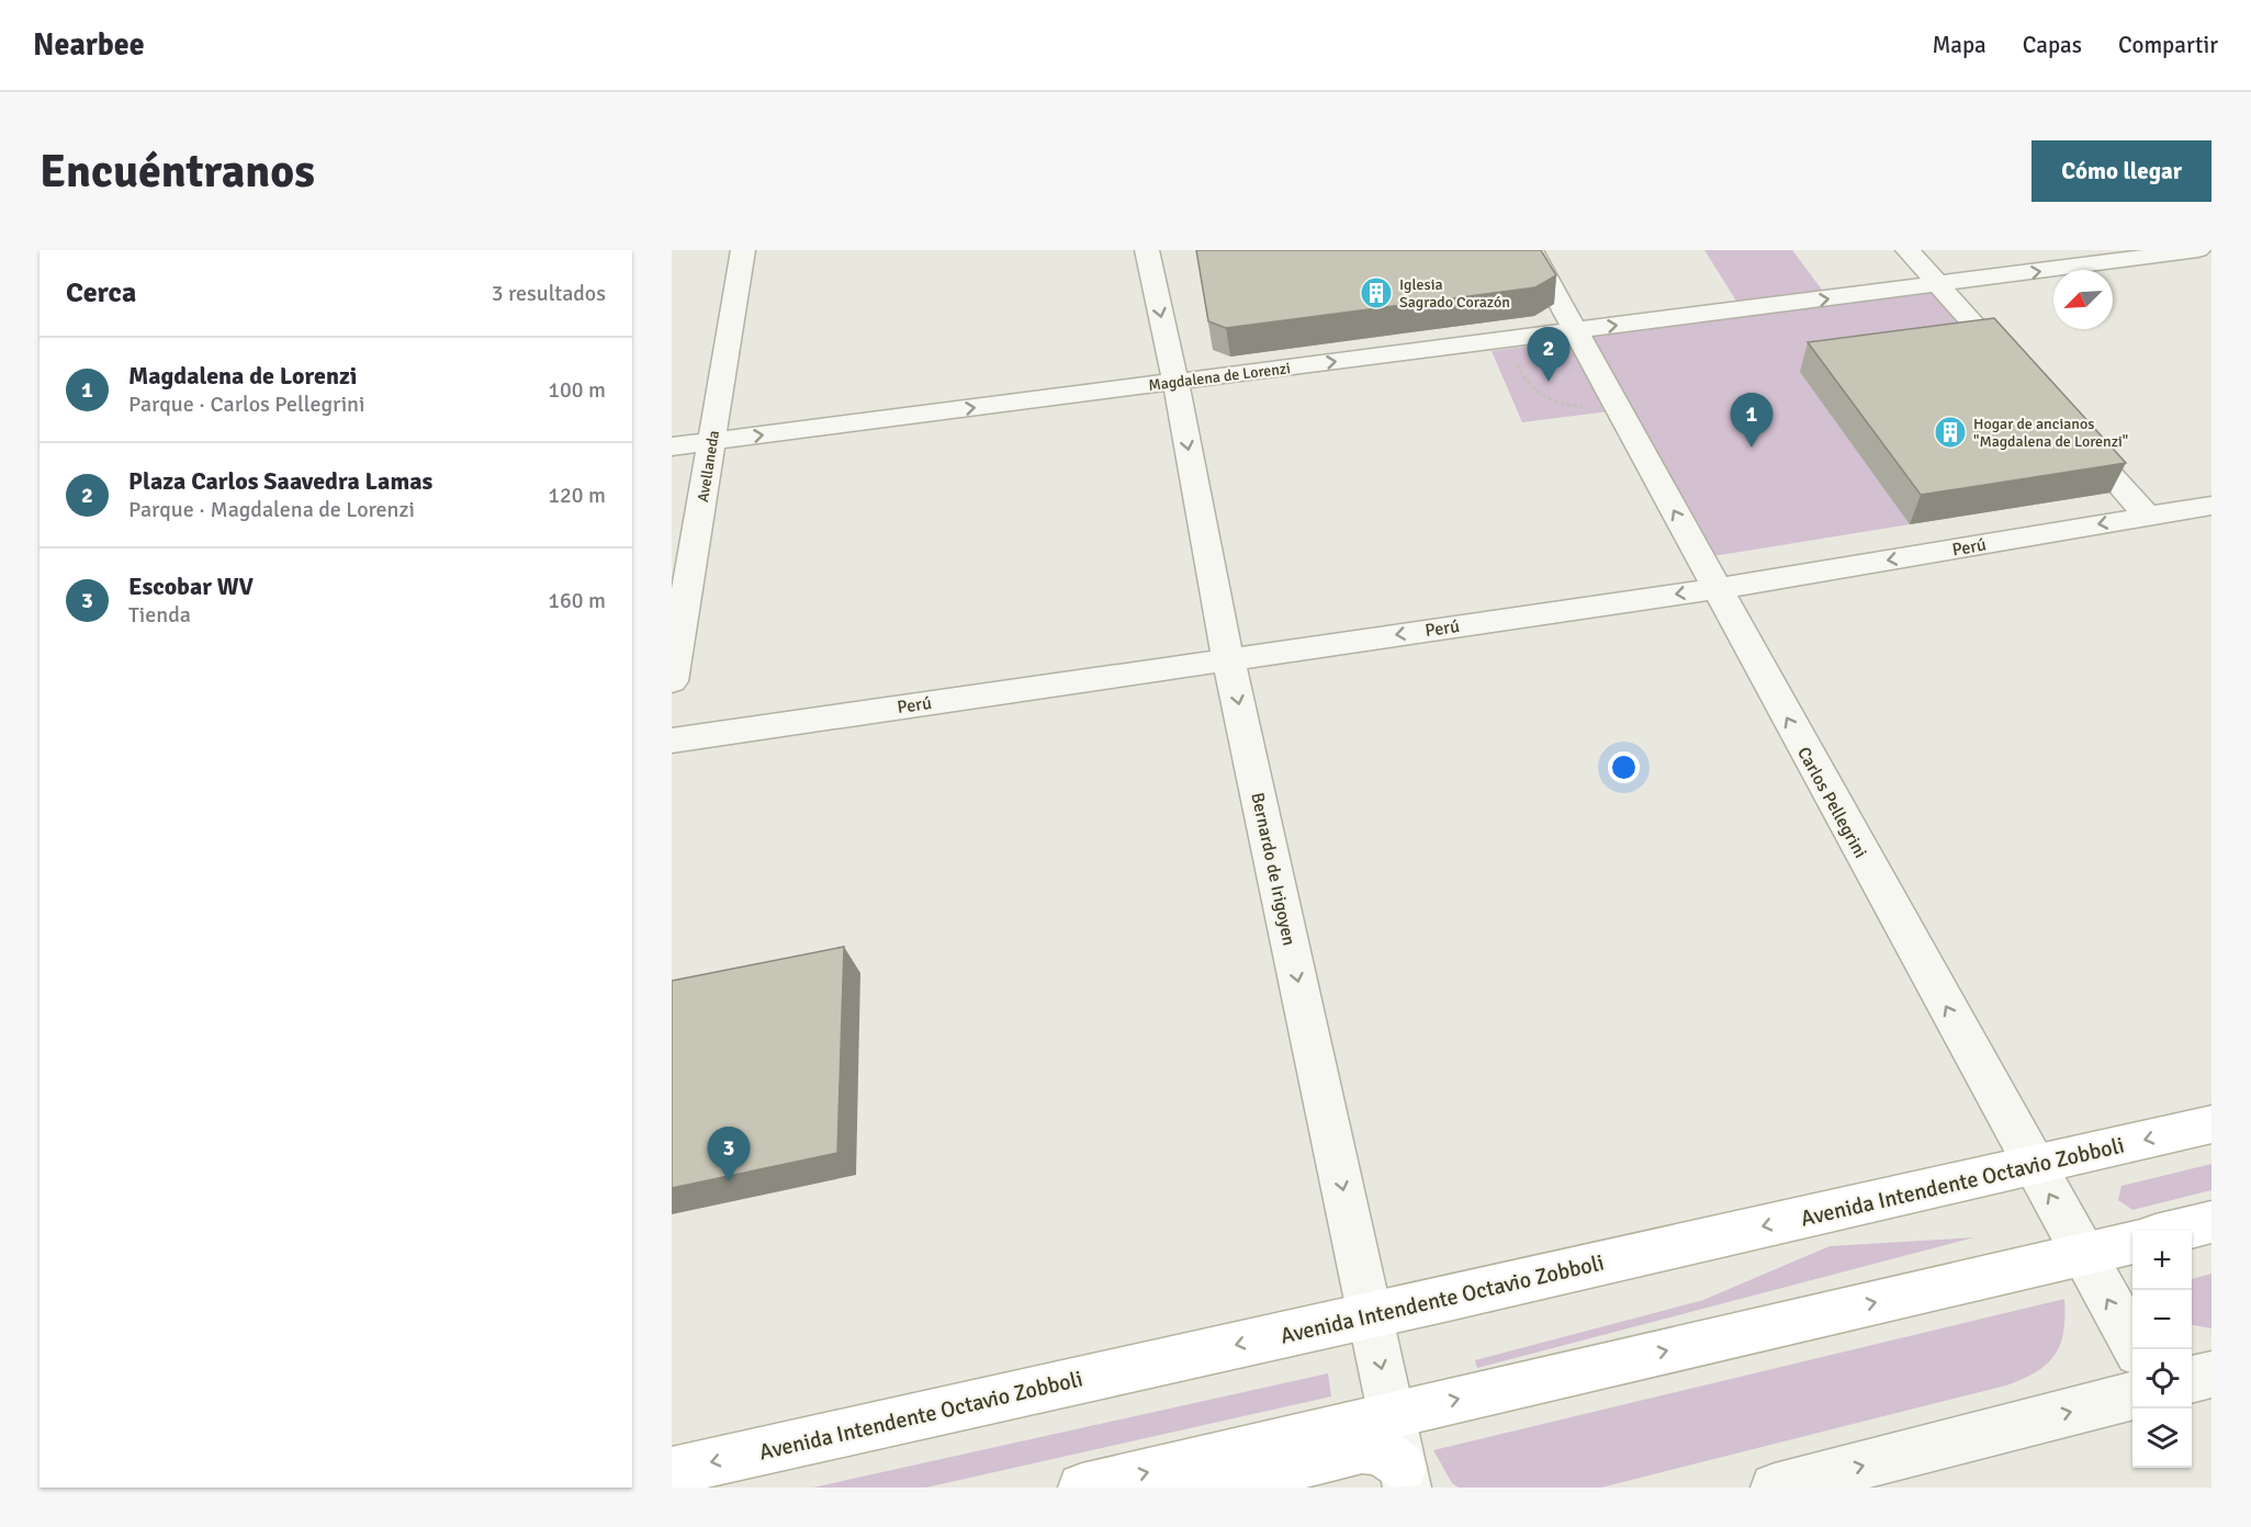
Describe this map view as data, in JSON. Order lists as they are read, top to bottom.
{
  "streets": {
    "main road": ["Avenida Intendente Octavio Zobboli"],
    "street": [
      "Magdalena de Lorenzi",
      "Avellaneda",
      "Perú",
      "Carlos Pellegrini",
      "Bernardo de Irigoyen"
    ]
  },
  "crossings": [
    ["Magdalena de Lorenzi", "Avellaneda"],
    ["Magdalena de Lorenzi", "Carlos Pellegrini"],
    ["Magdalena de Lorenzi", "Bernardo de Irigoyen"],
    ["Perú", "Carlos Pellegrini"],
    ["Perú", "Bernardo de Irigoyen"],
    ["Carlos Pellegrini", "Avenida Intendente Octavio Zobboli"],
    ["Bernardo de Irigoyen", "Avenida Intendente Octavio Zobboli"]
  ],
  "one_way": [
    "Magdalena de Lorenzi",
    "Perú",
    "Carlos Pellegrini",
    "Bernardo de Irigoyen"
  ],
  "places": {
    "building": ["Iglesia Sagrado Corazón", "Hogar de ancianos \"Magdalena de Lorenzi\""]
  },
  "north": "bottom left",
  "page": {
    "header": "Nearbee",
    "nav": ["Mapa", "Capas", "Compartir"],
    "buttons": "Cómo llegar",
    "title": "Encuéntranos",
    "heading": ["Cerca", "3 resultados"],
    "pins": ["2", "1", "3"],
    "list": [
      {
        "mark": "1",
        "name": "Magdalena de Lorenzi",
        "note": "Parque · Carlos Pellegrini",
        "value": "100 m"
      },
      {
        "mark": "2",
        "name": "Plaza Carlos Saavedra Lamas",
        "note": "Parque · Magdalena de Lorenzi",
        "value": "120 m"
      },
      {
        "mark": "3",
        "name": "Escobar WV",
        "note": "Tienda",
        "value": "160 m"
      }
    ],
    "map_buttons": ["+", "−"]
  }
}
